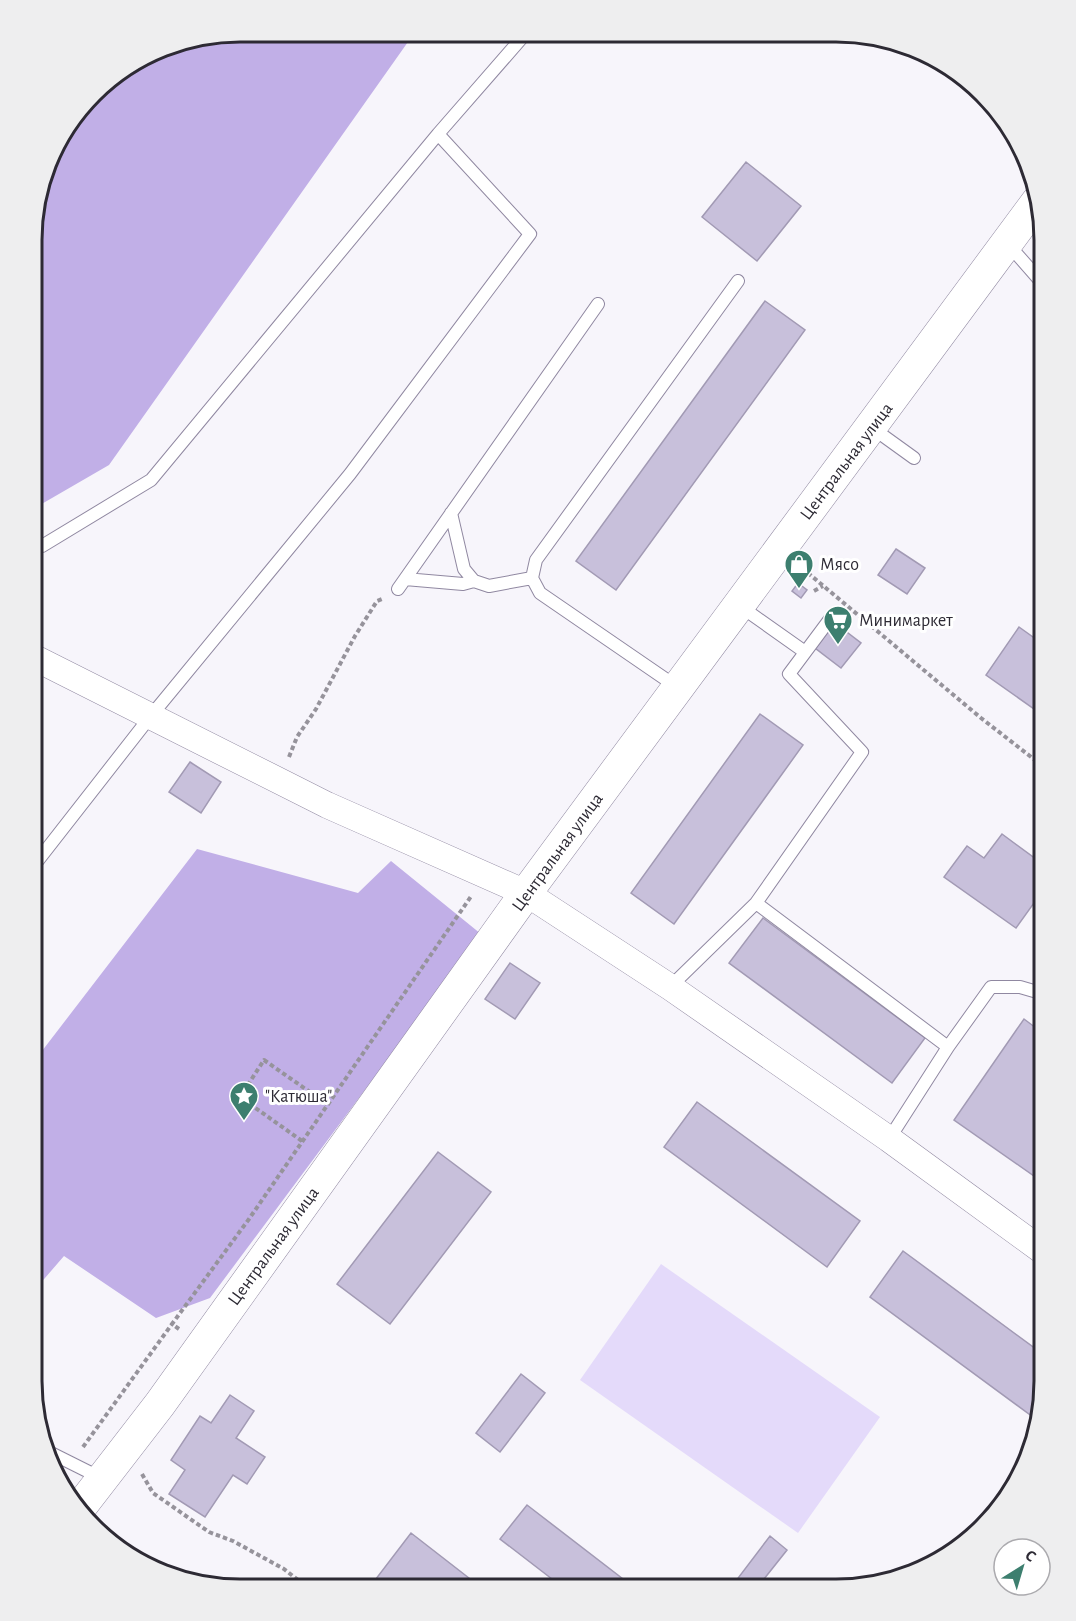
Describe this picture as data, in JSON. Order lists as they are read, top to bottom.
{
  "streets": {
    "street": ["Центральная улица"]
  },
  "places": {
    "shop": ["Мясо"],
    "supermarket": ["Минимаркет"],
    "place": ["\"Катюша\""]
  },
  "north": "top right"
}
